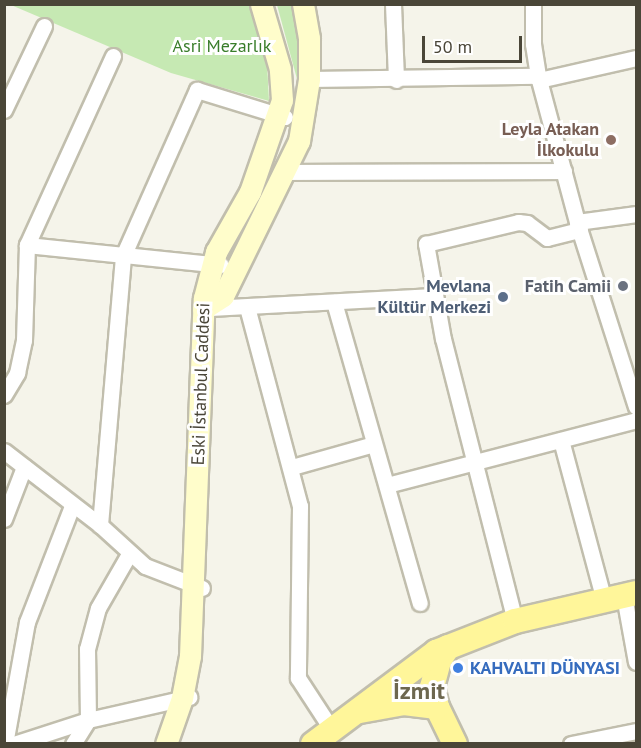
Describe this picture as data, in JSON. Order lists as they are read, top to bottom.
{
  "streets": {
    "main road": ["Eski İstanbul Caddesi"]
  },
  "districts": ["İzmit"],
  "parks": ["Asri Mezarlık"],
  "places": [
    "Leyla Atakan İlkokulu",
    "Fatih Camii",
    "Mevlana Kültür Merkezi",
    "KAHVALTI DÜNYASI"
  ],
  "scale_bar": "50 m"
}
